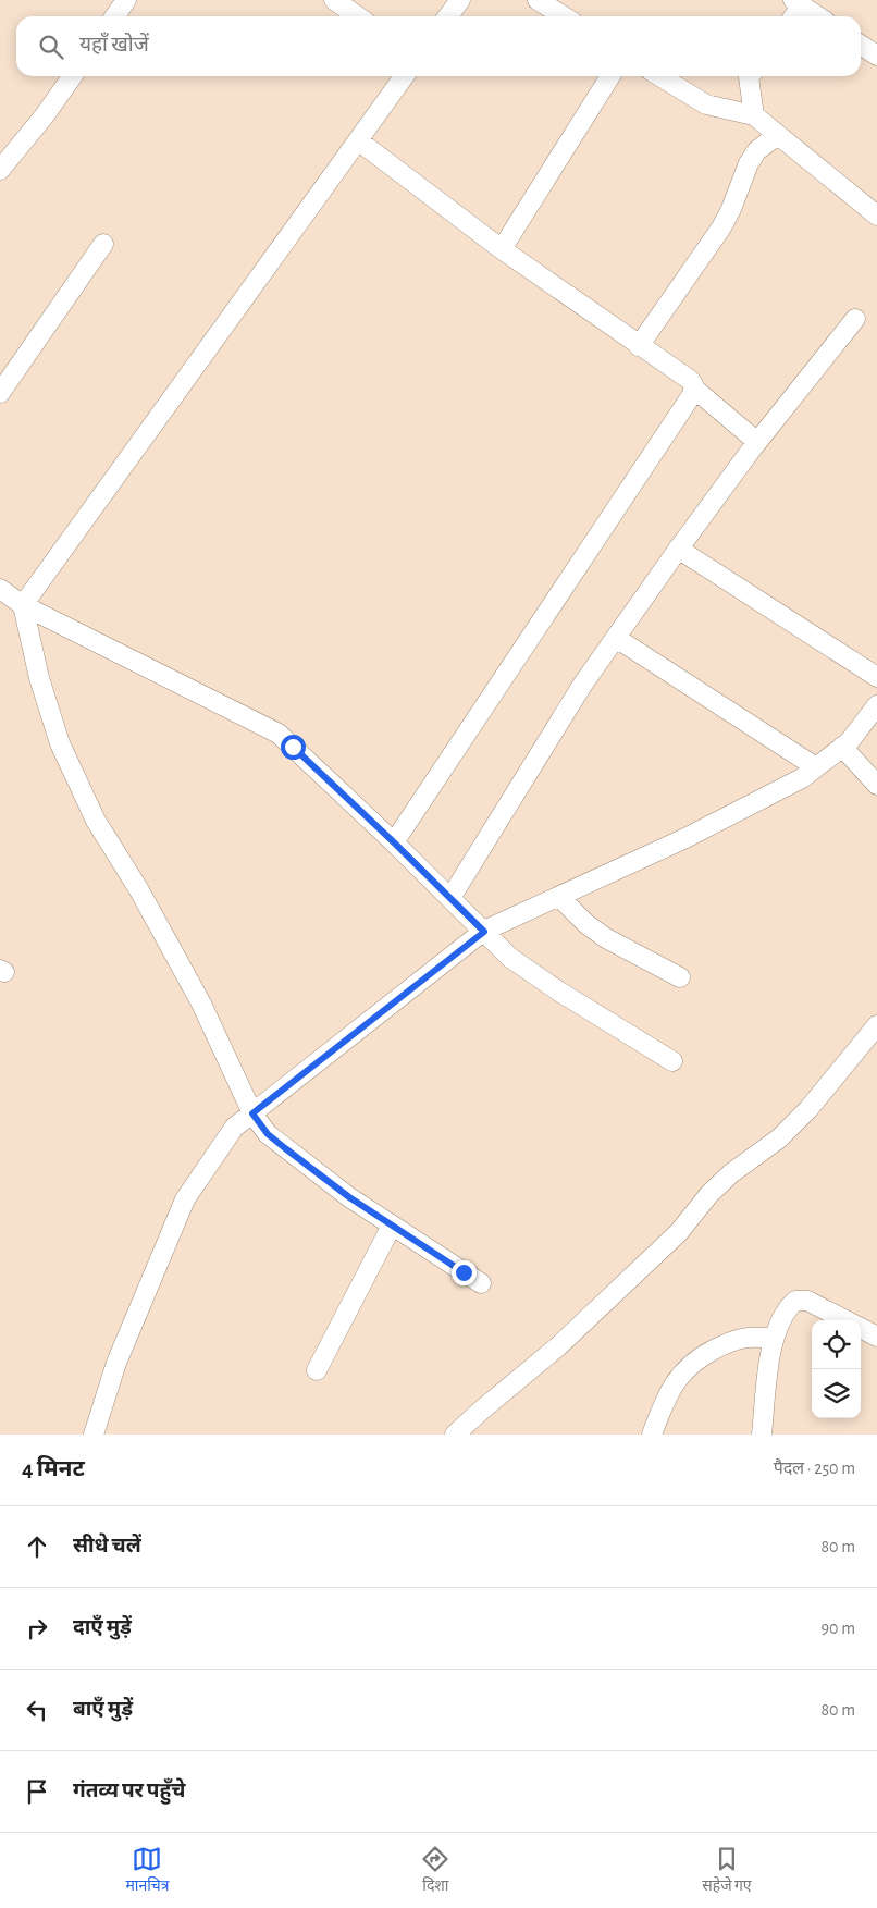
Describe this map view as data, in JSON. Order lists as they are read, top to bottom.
{
  "page": {
    "search": "यहाँ खोजें",
    "heading": ["4 मिनट", "पैदल · 250 m"],
    "list": [
      ["सीधे चलें", "80 m"],
      ["दाएँ मुड़ें", "90 m"],
      ["बाएँ मुड़ें", "80 m"],
      "गंतव्य पर पहुँचे"
    ],
    "nav": ["मानचित्र", "दिशा", "सहेजे गए"]
  }
}
